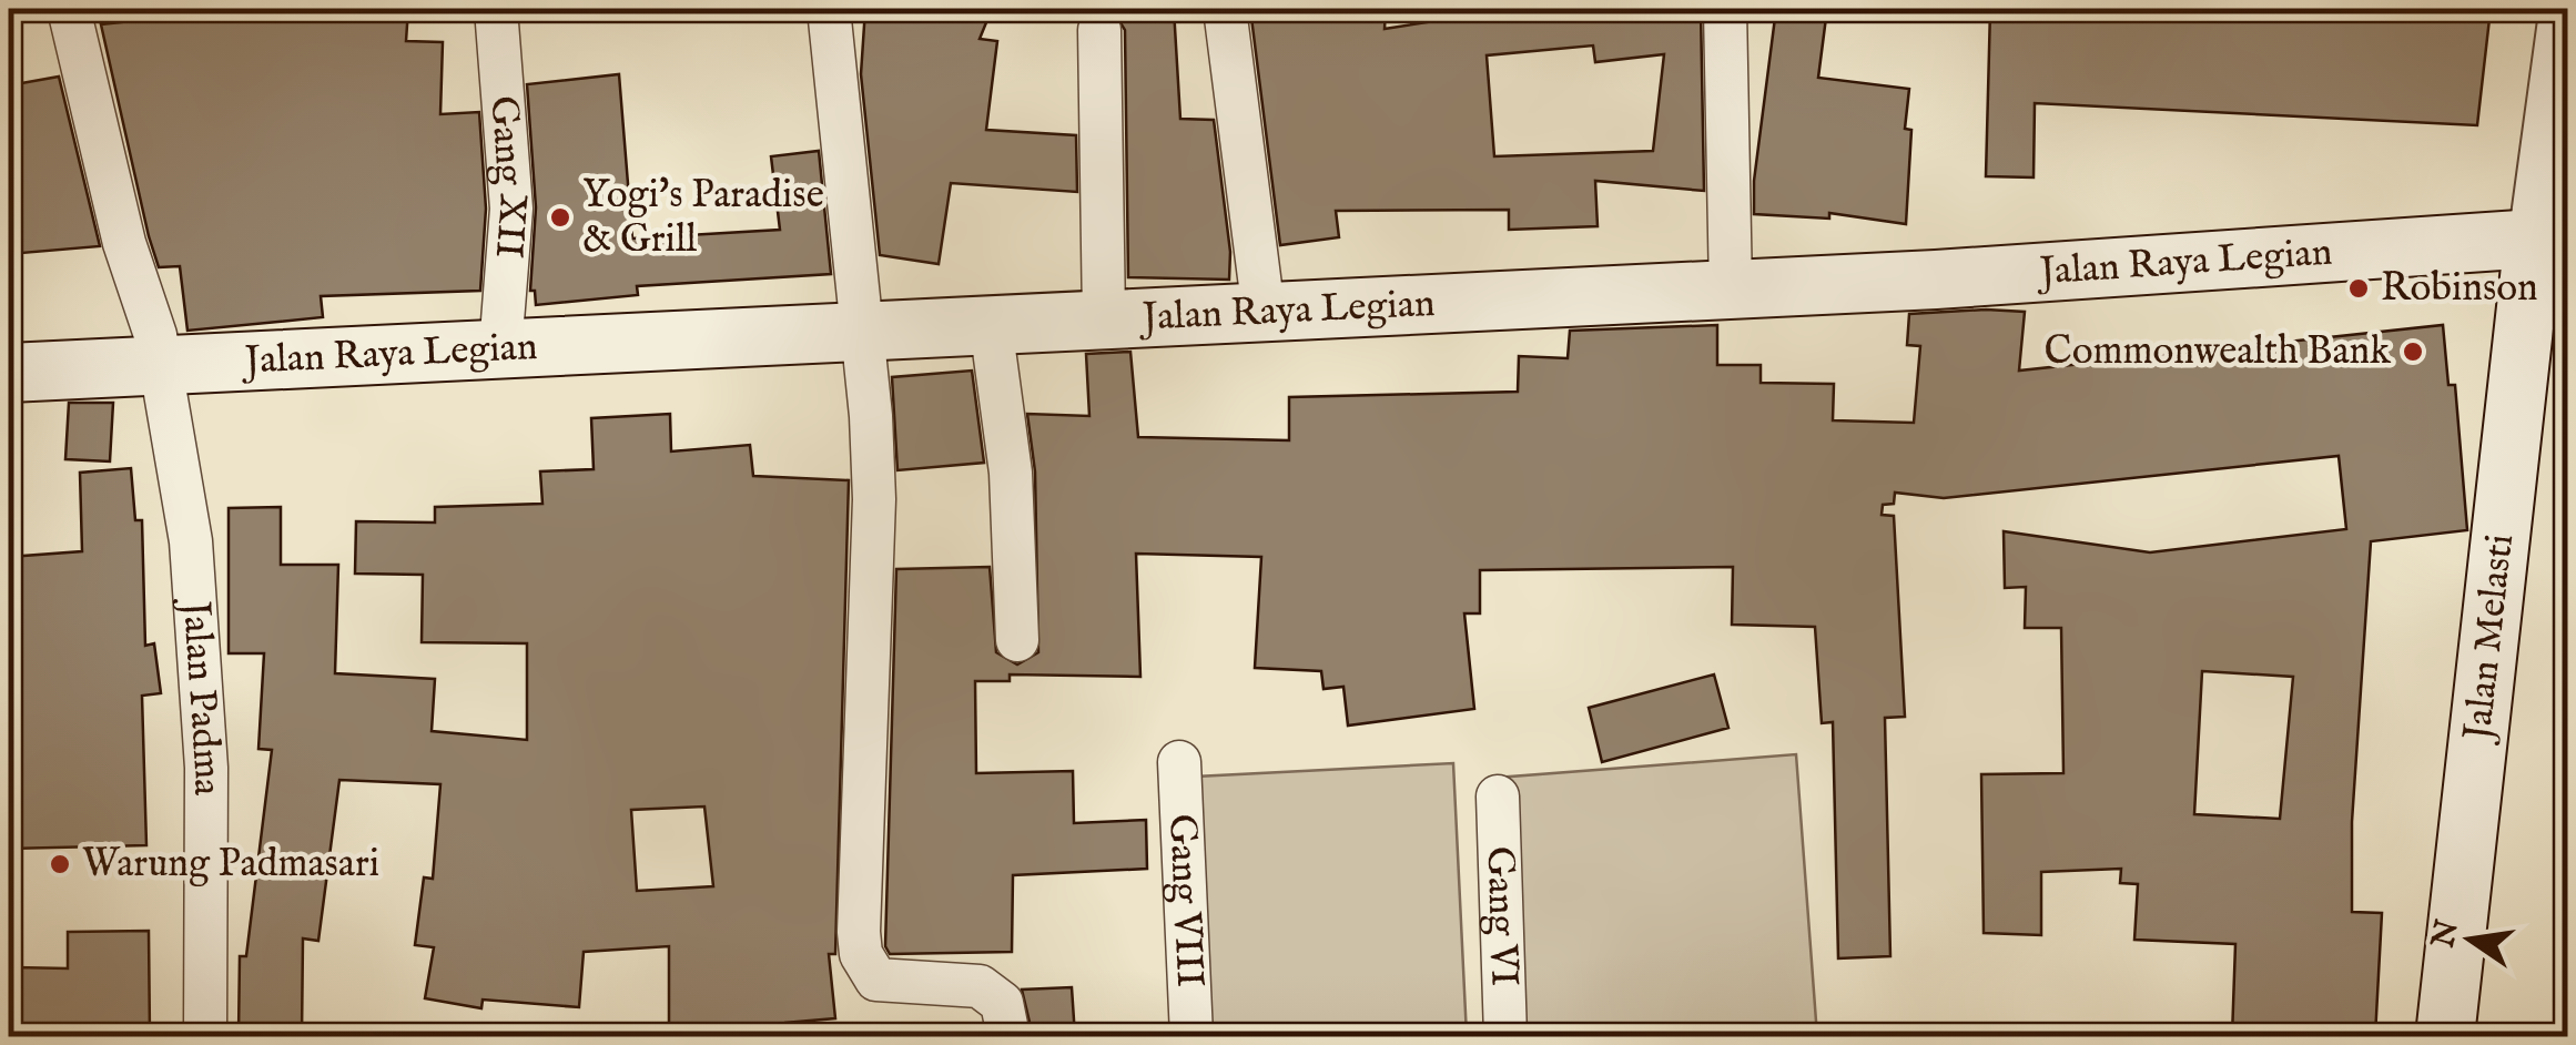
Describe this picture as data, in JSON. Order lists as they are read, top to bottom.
{
  "streets": {
    "main road": ["Jalan Raya Legian", "Jalan Melasti"],
    "street": [
      "Gang XII",
      "Jalan Padma",
      "Gang VIII",
      "Gang VI"
    ]
  },
  "crossings": [
    ["Gang XII", "Jalan Raya Legian"],
    ["Jalan Raya Legian", "Jalan Melasti"],
    ["Jalan Raya Legian", "Jalan Padma"]
  ],
  "places": [
    "Yogi's Paradise & Grill",
    "Robinson",
    "Commonwealth Bank",
    "Warung Padmasari"
  ],
  "north": "left"
}
